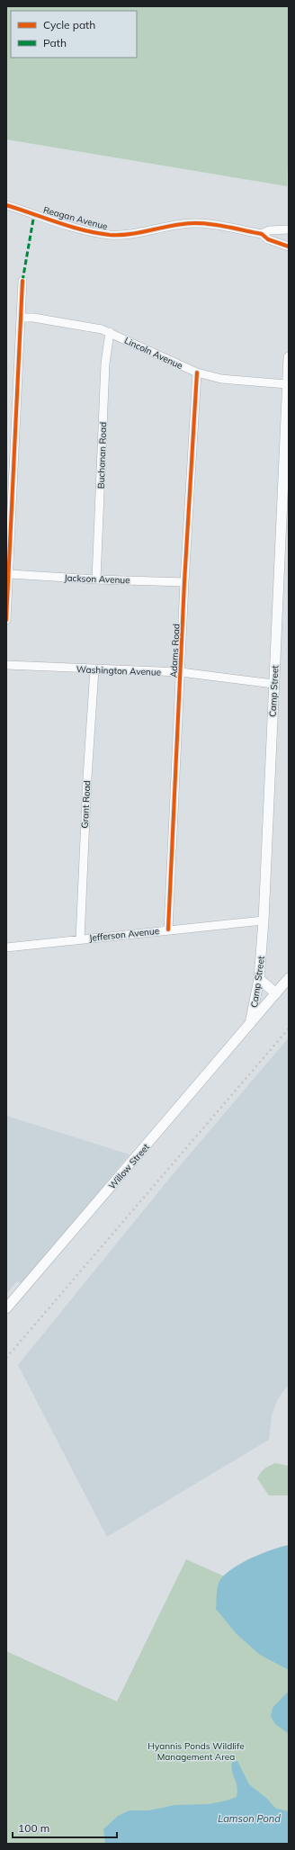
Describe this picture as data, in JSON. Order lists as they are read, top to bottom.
{
  "streets": {
    "main road": ["Camp Street", "Willow Street"],
    "street": [
      "Reagan Avenue",
      "Lincoln Avenue",
      "Buchanan Road",
      "Jackson Avenue",
      "Adams Road",
      "Washington Avenue",
      "Grant Road",
      "Jefferson Avenue"
    ]
  },
  "crossings": [
    ["Lincoln Avenue", "Buchanan Road"],
    ["Lincoln Avenue", "Adams Road"],
    ["Lincoln Avenue", "Camp Street"],
    ["Buchanan Road", "Jackson Avenue"],
    ["Jackson Avenue", "Adams Road"],
    ["Adams Road", "Washington Avenue"],
    ["Adams Road", "Jefferson Avenue"],
    ["Washington Avenue", "Camp Street"],
    ["Washington Avenue", "Grant Road"],
    ["Camp Street", "Jefferson Avenue"],
    ["Camp Street", "Willow Street"],
    ["Grant Road", "Jefferson Avenue"]
  ],
  "water": ["Lamson Pond"],
  "parks": ["Hyannis Ponds Wildlife Management Area"],
  "legend": ["Cycle path", "Path"],
  "scale_bar": "100 m"
}
